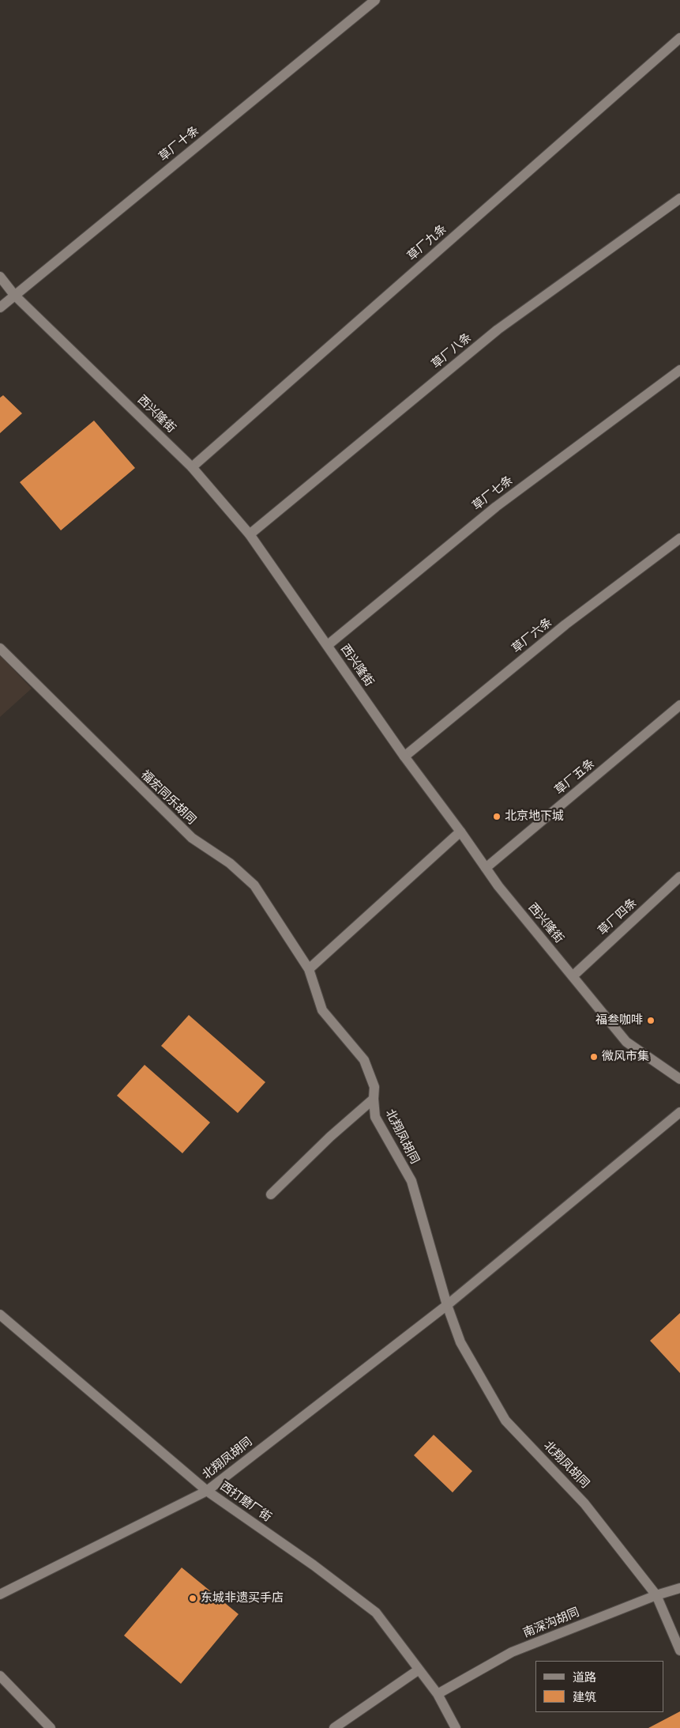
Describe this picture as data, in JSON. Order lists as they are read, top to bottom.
{
  "streets": {
    "street": [
      "草厂十条",
      "草厂九条",
      "草厂八条",
      "西兴隆街",
      "草厂七条",
      "草厂六条",
      "草厂五条",
      "福宏同乐胡同",
      "草厂四条",
      "北翔凤胡同",
      "西打磨厂街",
      "南深沟胡同"
    ]
  },
  "crossings": [
    ["草厂十条", "西兴隆街"],
    ["草厂九条", "西兴隆街"],
    ["草厂八条", "西兴隆街"],
    ["西兴隆街", "草厂七条"],
    ["西兴隆街", "草厂六条"],
    ["西兴隆街", "草厂五条"],
    ["西兴隆街", "草厂四条"],
    ["福宏同乐胡同", "北翔凤胡同"],
    ["北翔凤胡同", "西打磨厂街"],
    ["北翔凤胡同", "南深沟胡同"],
    ["西打磨厂街", "南深沟胡同"]
  ],
  "places": [
    "北京地下城",
    "福叁咖啡",
    "微风市集",
    "东城非遗买手店"
  ],
  "legend": ["道路", "建筑"]
}
